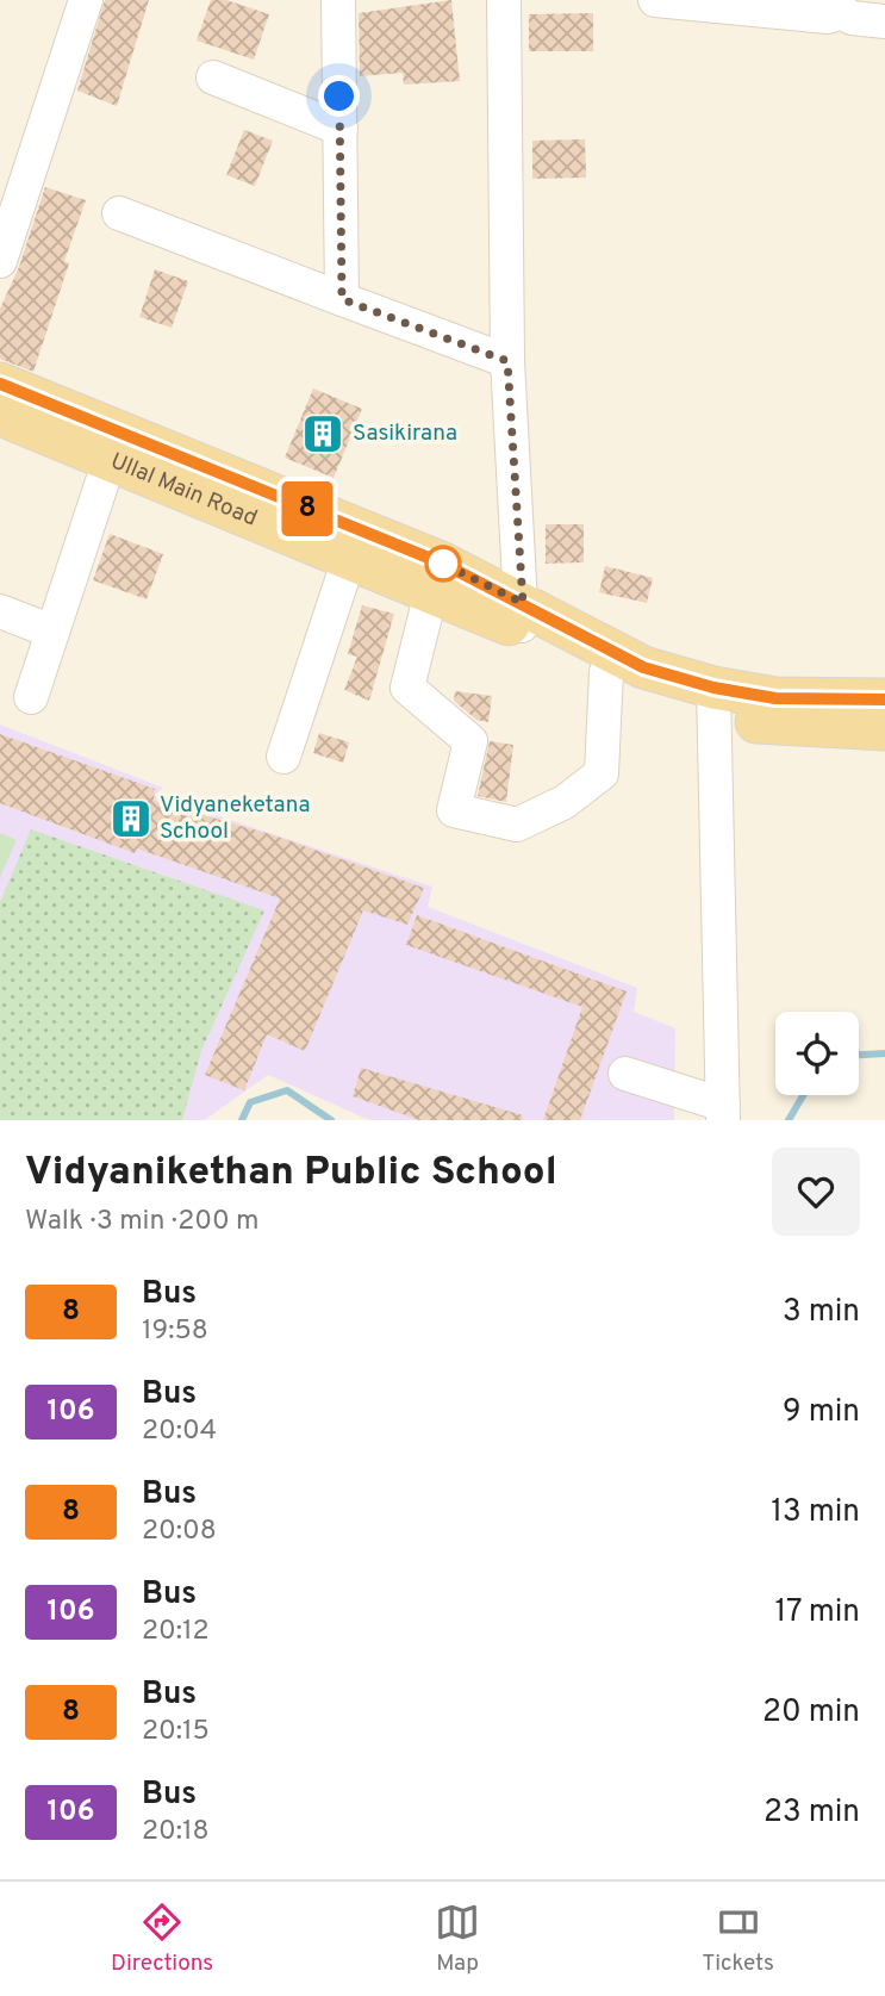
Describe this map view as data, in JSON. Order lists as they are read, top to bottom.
{
  "streets": {
    "main road": ["Ullal Main Road"]
  },
  "places": {
    "building": ["Sasikirana", "Vidyaneketana School"]
  },
  "lines": ["bus line 8"],
  "page": {
    "on_map": "8",
    "heading": ["Vidyanikethan Public School", "Walk · 3 min · 200 m"],
    "list": [
      {
        "mark": "8",
        "name": "Bus",
        "note": "19:58",
        "value": "3 min"
      },
      {
        "mark": "106",
        "name": "Bus",
        "note": "20:04",
        "value": "9 min"
      },
      {
        "mark": "8",
        "name": "Bus",
        "note": "20:08",
        "value": "13 min"
      },
      {
        "mark": "106",
        "name": "Bus",
        "note": "20:12",
        "value": "17 min"
      },
      {
        "mark": "8",
        "name": "Bus",
        "note": "20:15",
        "value": "20 min"
      },
      {
        "mark": "106",
        "name": "Bus",
        "note": "20:18",
        "value": "23 min"
      }
    ],
    "tabs": ["Directions", "Map", "Tickets"]
  }
}
